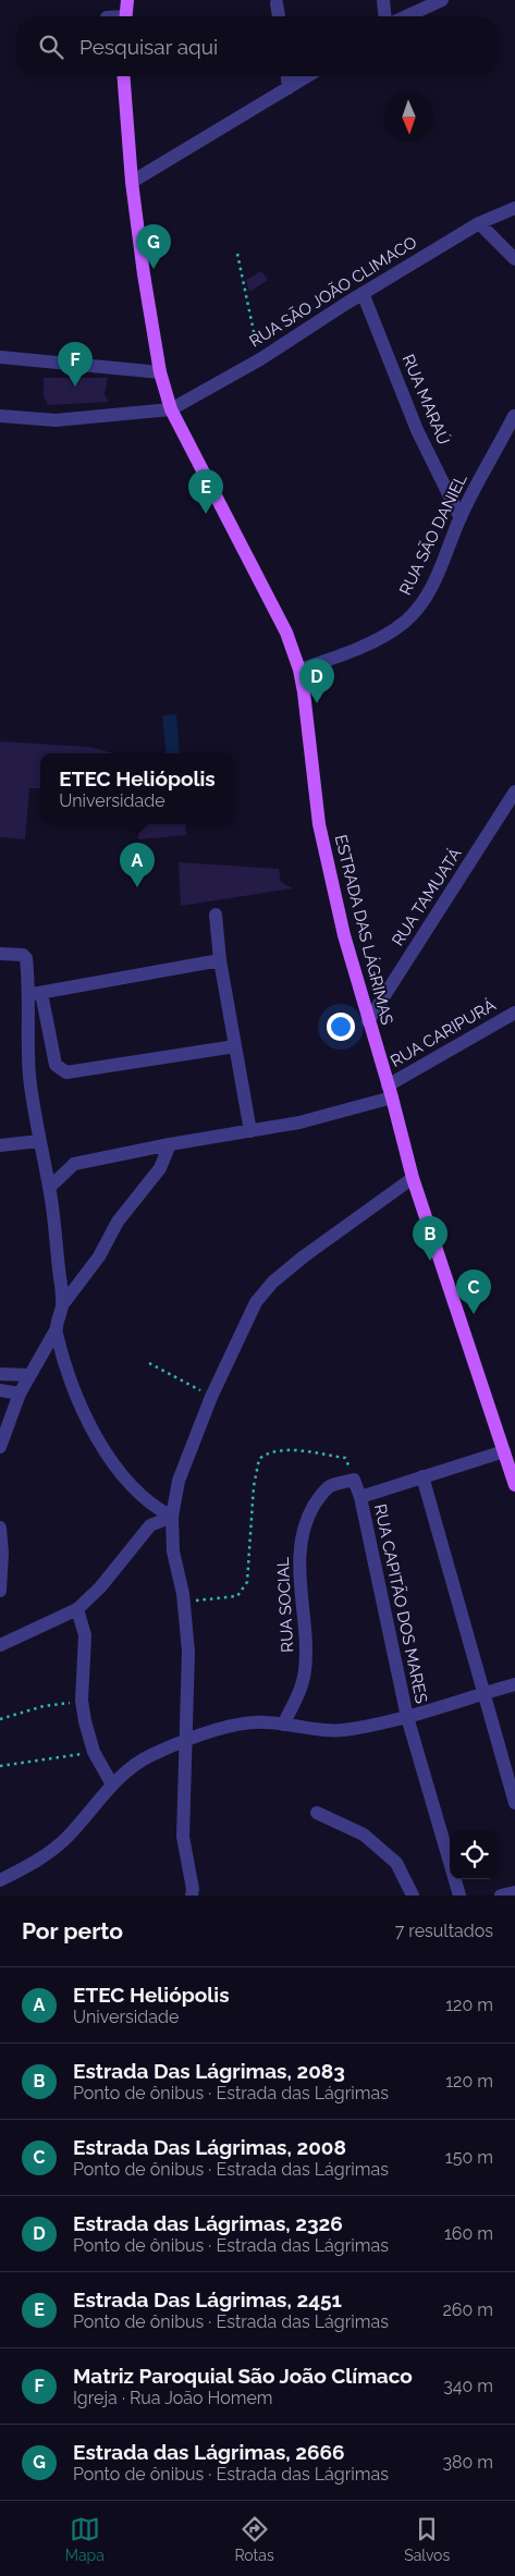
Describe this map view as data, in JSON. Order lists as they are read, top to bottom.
{
  "streets": {
    "main road": ["ESTRADA DAS LÁGRIMAS"],
    "street": [
      "RUA SÃO JOÃO CLIMACO",
      "RUA MARAÚ",
      "RUA SÃO DANIEL",
      "RUA TAMUATÁ",
      "RUA CARIPURÁ",
      "RUA CAPITÃO DOS MARES",
      "RUA SOCIAL"
    ]
  },
  "crossings": [
    ["RUA SÃO JOÃO CLIMACO", "RUA MARAÚ"],
    ["RUA SÃO JOÃO CLIMACO", "ESTRADA DAS LÁGRIMAS"],
    ["RUA MARAÚ", "RUA SÃO DANIEL"],
    ["RUA SÃO DANIEL", "ESTRADA DAS LÁGRIMAS"],
    ["RUA TAMUATÁ", "ESTRADA DAS LÁGRIMAS"],
    ["ESTRADA DAS LÁGRIMAS", "RUA CARIPURÁ"]
  ],
  "north": "bottom",
  "page": {
    "search": "Pesquisar aqui",
    "pins": [
      "G",
      "F",
      "E",
      "D",
      "A",
      "B",
      "C"
    ],
    "popup": ["ETEC Heliópolis", "Universidade"],
    "heading": ["Por perto", "7 resultados"],
    "list": [
      {
        "mark": "A",
        "name": "ETEC Heliópolis",
        "note": "Universidade",
        "value": "120 m"
      },
      {
        "mark": "B",
        "name": "Estrada Das Lágrimas, 2083",
        "note": "Ponto de ônibus · Estrada das Lágrimas",
        "value": "120 m"
      },
      {
        "mark": "C",
        "name": "Estrada Das Lágrimas, 2008",
        "note": "Ponto de ônibus · Estrada das Lágrimas",
        "value": "150 m"
      },
      {
        "mark": "D",
        "name": "Estrada das Lágrimas, 2326",
        "note": "Ponto de ônibus · Estrada das Lágrimas",
        "value": "160 m"
      },
      {
        "mark": "E",
        "name": "Estrada Das Lágrimas, 2451",
        "note": "Ponto de ônibus · Estrada das Lágrimas",
        "value": "260 m"
      },
      {
        "mark": "F",
        "name": "Matriz Paroquial São João Clímaco",
        "note": "Igreja · Rua João Homem",
        "value": "340 m"
      },
      {
        "mark": "G",
        "name": "Estrada das Lágrimas, 2666",
        "note": "Ponto de ônibus · Estrada das Lágrimas",
        "value": "380 m"
      }
    ],
    "nav": ["Mapa", "Rotas", "Salvos"]
  }
}
